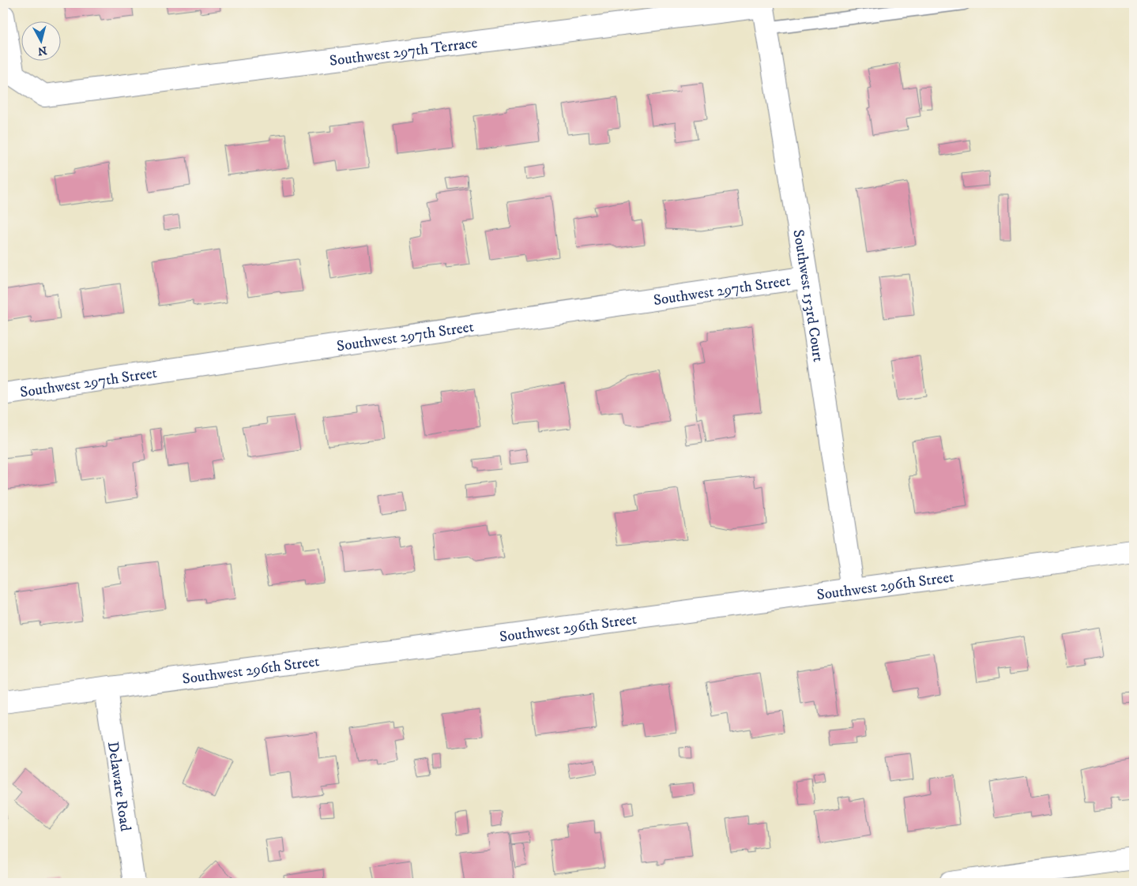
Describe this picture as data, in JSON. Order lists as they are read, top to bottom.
{
  "streets": {
    "street": [
      "Southwest 297th Terrace",
      "Southwest 297th Street",
      "Southwest 153rd Court",
      "Southwest 296th Street",
      "Delaware Road"
    ]
  },
  "crossings": [
    ["Southwest 297th Terrace", "Southwest 153rd Court"],
    ["Southwest 297th Street", "Southwest 153rd Court"],
    ["Southwest 153rd Court", "Southwest 296th Street"],
    ["Southwest 296th Street", "Delaware Road"]
  ],
  "north": "bottom"
}
